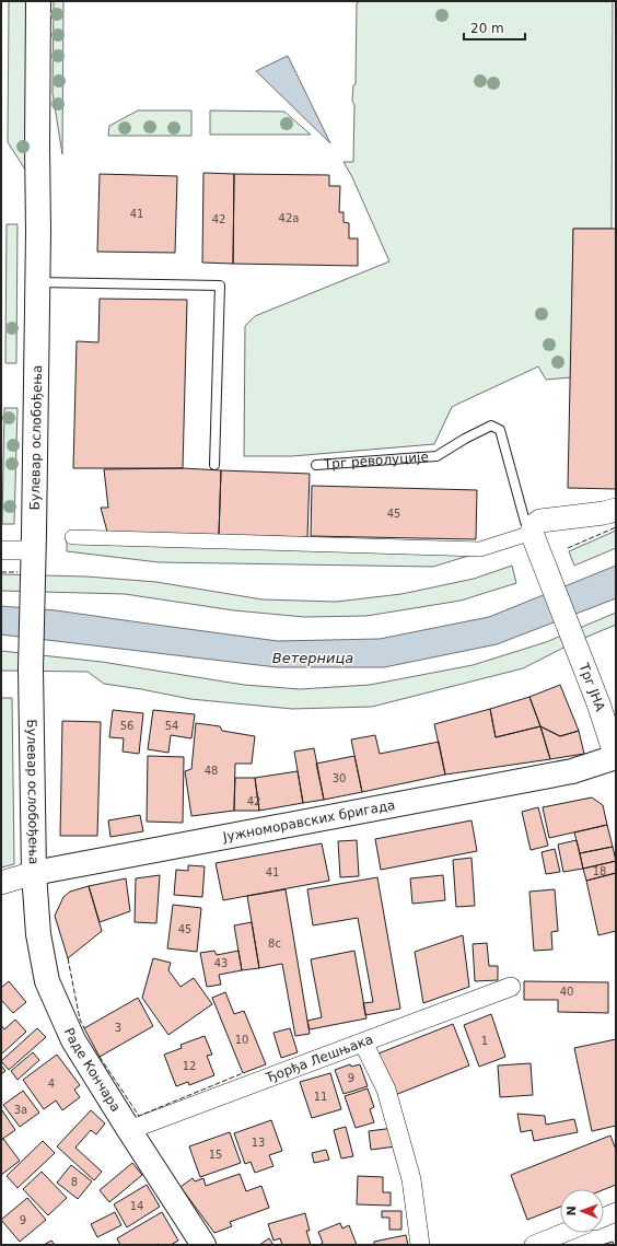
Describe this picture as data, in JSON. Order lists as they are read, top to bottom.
{
  "streets": {
    "main road": ["Булевар ослобођења", "Јужноморавских бригада", "Раде Кончара"],
    "street": ["Трг револуције", "Трг ЈНА", "Ђорђа Лешњака"]
  },
  "crossings": [
    ["Булевар ослобођења", "Јужноморавских бригада"],
    ["Булевар ослобођења", "Раде Кончара"],
    ["Трг револуције", "Трг ЈНА"],
    ["Трг ЈНА", "Јужноморавских бригада"],
    ["Јужноморавских бригада", "Раде Кончара"],
    ["Ђорђа Лешњака", "Раде Кончара"]
  ],
  "water": ["Ветерница"],
  "house_numbers": [
    "41",
    "42a",
    "42",
    "45",
    "56",
    "54",
    "48",
    "30",
    "42",
    "18",
    "41",
    "45",
    "8c",
    "43",
    "40",
    "3",
    "10",
    "1",
    "12",
    "9",
    "4",
    "11",
    "3a",
    "13",
    "15",
    "8",
    "14",
    "9"
  ],
  "scale_bar": "20 m",
  "north": "left"
}
